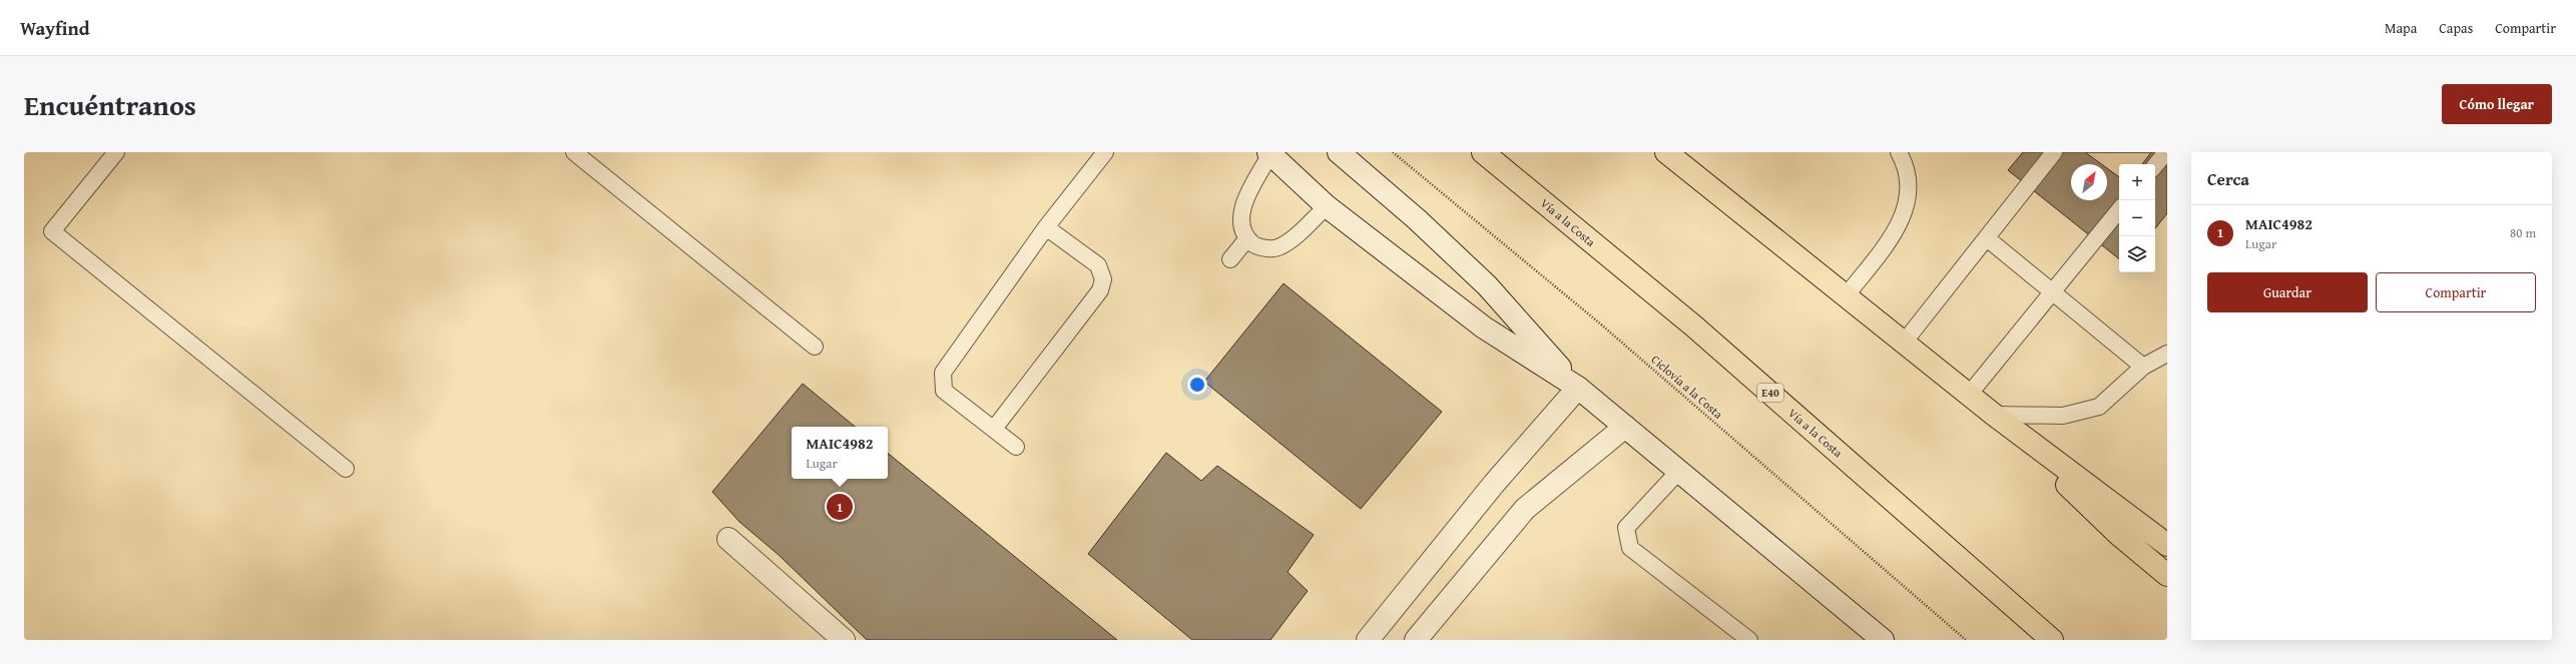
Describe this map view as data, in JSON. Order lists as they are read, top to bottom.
{
  "streets": {
    "highway": ["Vía a la Costa", "E40"],
    "path": ["Ciclovía a la Costa"]
  },
  "north": "top right",
  "page": {
    "header": "Wayfind",
    "nav": ["Mapa", "Capas", "Compartir"],
    "title": "Encuéntranos",
    "buttons": [
      "Cómo llegar",
      ["Guardar", "Compartir"]
    ],
    "heading": "Cerca",
    "map_buttons": ["+", "−"],
    "list": [
      {
        "mark": "1",
        "name": "MAIC4982",
        "note": "Lugar",
        "value": "80 m"
      }
    ],
    "popup": ["MAIC4982", "Lugar"],
    "pins": "1"
  }
}
